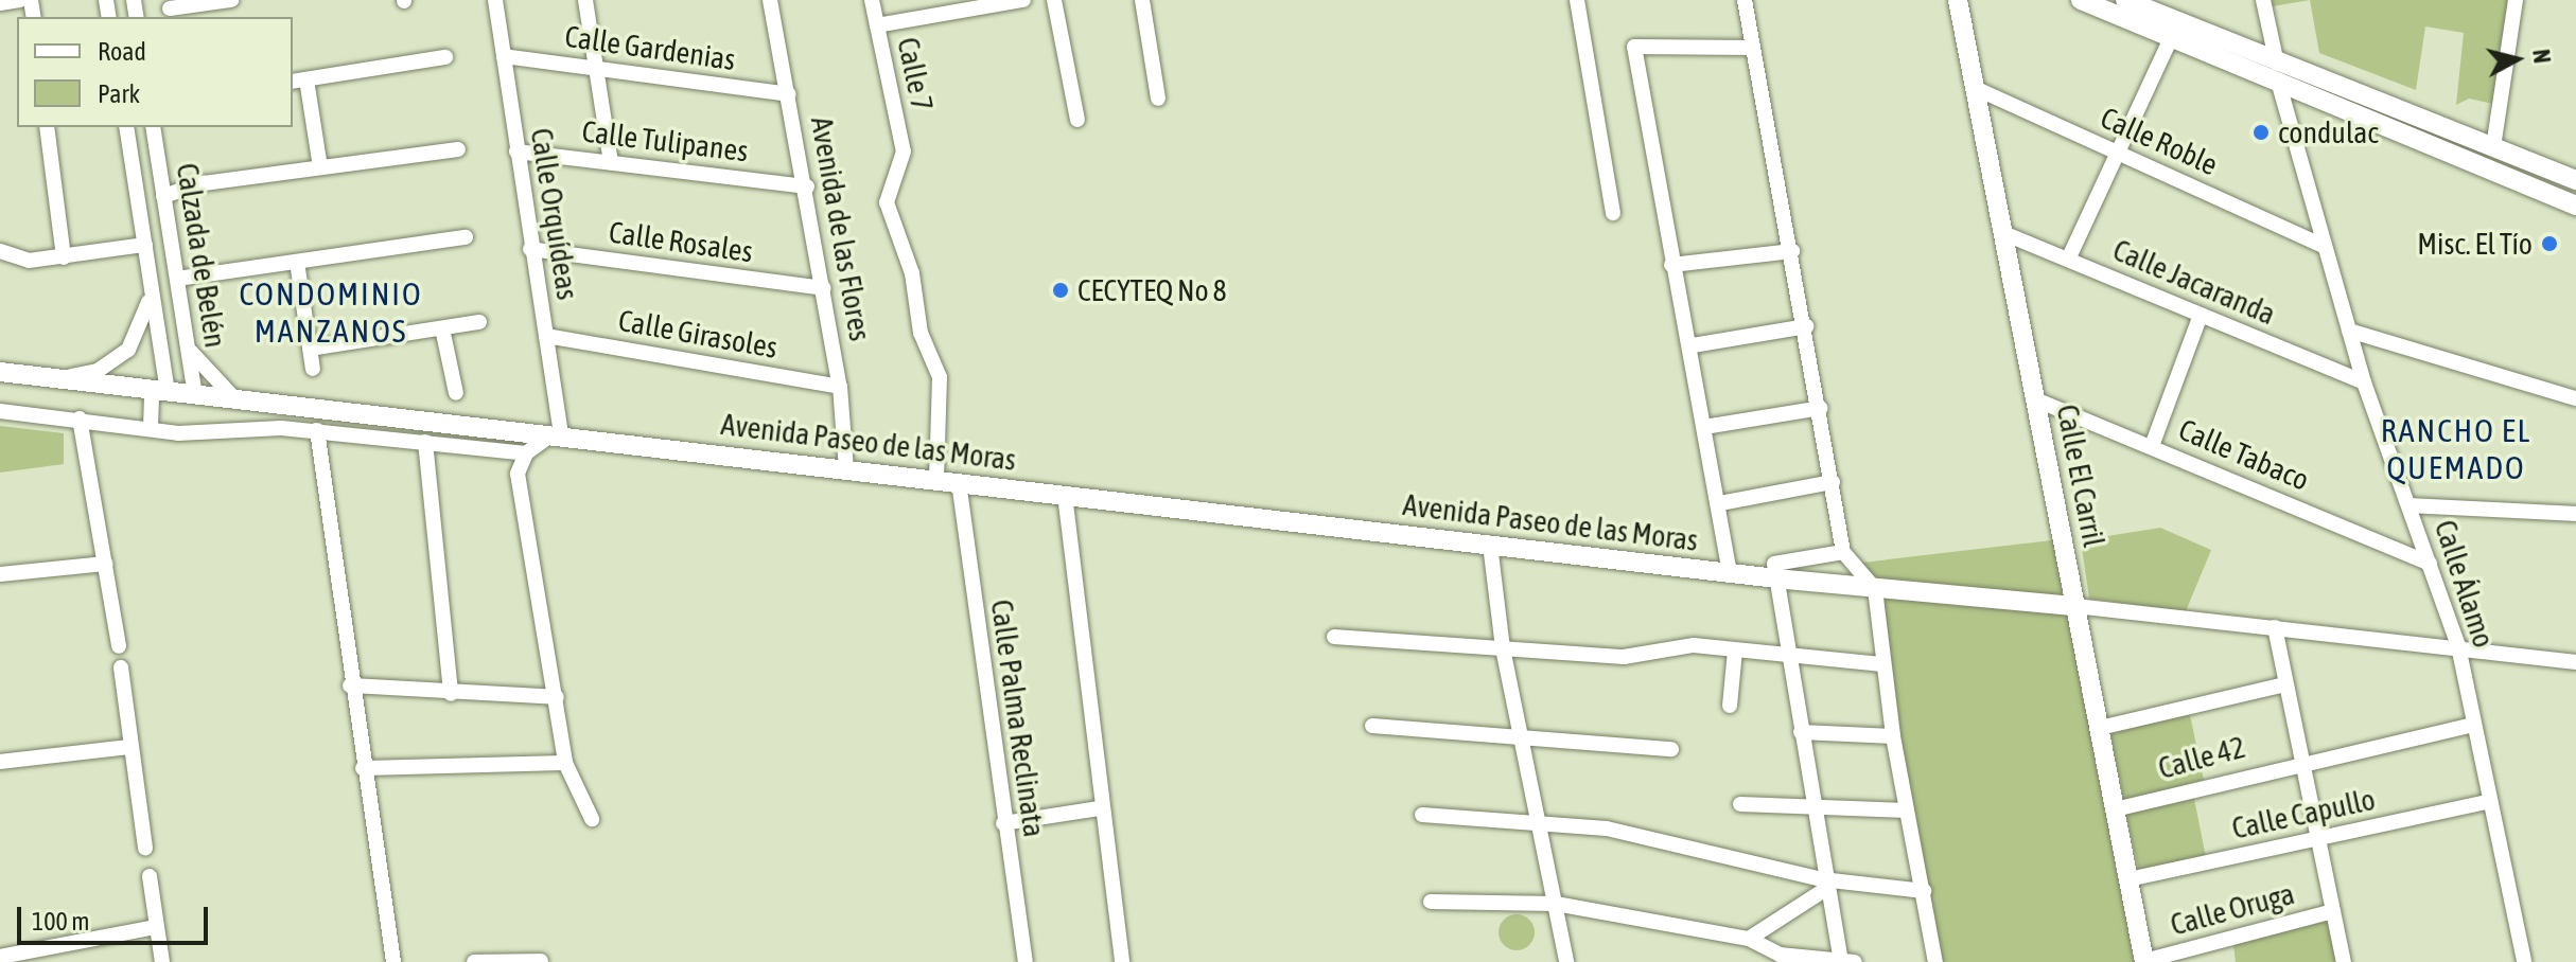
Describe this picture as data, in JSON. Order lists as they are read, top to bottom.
{
  "streets": {
    "main road": ["Avenida Paseo de las Moras", "Calle El Carril"],
    "street": [
      "Calle Gardenias",
      "Calle 7",
      "Calle Tulipanes",
      "Calle Roble",
      "Calle Orquídeas",
      "Avenida de las Flores",
      "Calle Rosales",
      "Calzada de Belén",
      "Calle Jacaranda",
      "Calle Girasoles",
      "Calle Tabaco",
      "Calle Álamo",
      "Calle Palma Reclinata",
      "Calle 42",
      "Calle Capullo",
      "Calle Oruga"
    ]
  },
  "crossings": [
    ["Calle Gardenias", "Calle Orquídeas"],
    ["Calle Gardenias", "Avenida de las Flores"],
    ["Calle 7", "Avenida Paseo de las Moras"],
    ["Calle Tulipanes", "Calle Orquídeas"],
    ["Calle Tulipanes", "Avenida de las Flores"],
    ["Calle Roble", "Calle El Carril"],
    ["Calle Roble", "Calle Álamo"],
    ["Calle Orquídeas", "Calle Rosales"],
    ["Calle Orquídeas", "Calle Girasoles"],
    ["Calle Orquídeas", "Avenida Paseo de las Moras"],
    ["Avenida de las Flores", "Calle Rosales"],
    ["Avenida de las Flores", "Calle Girasoles"],
    ["Avenida de las Flores", "Avenida Paseo de las Moras"],
    ["Calzada de Belén", "Avenida Paseo de las Moras"],
    ["Calle Jacaranda", "Calle El Carril"],
    ["Calle Jacaranda", "Calle Álamo"],
    ["Avenida Paseo de las Moras", "Calle El Carril"],
    ["Avenida Paseo de las Moras", "Calle Palma Reclinata"],
    ["Calle Tabaco", "Calle El Carril"],
    ["Calle Tabaco", "Calle Álamo"],
    ["Calle El Carril", "Calle 42"],
    ["Calle El Carril", "Calle Capullo"],
    ["Calle El Carril", "Calle Oruga"],
    ["Calle Álamo", "Calle 42"],
    ["Calle Álamo", "Calle Capullo"]
  ],
  "districts": ["CONDOMINIO MANZANOS", "RANCHO EL QUEMADO"],
  "places": ["condulac", "Misc. El Tío", "CECYTEQ No 8"],
  "legend": ["Road", "Park"],
  "scale_bar": "100 m",
  "north": "right"
}
